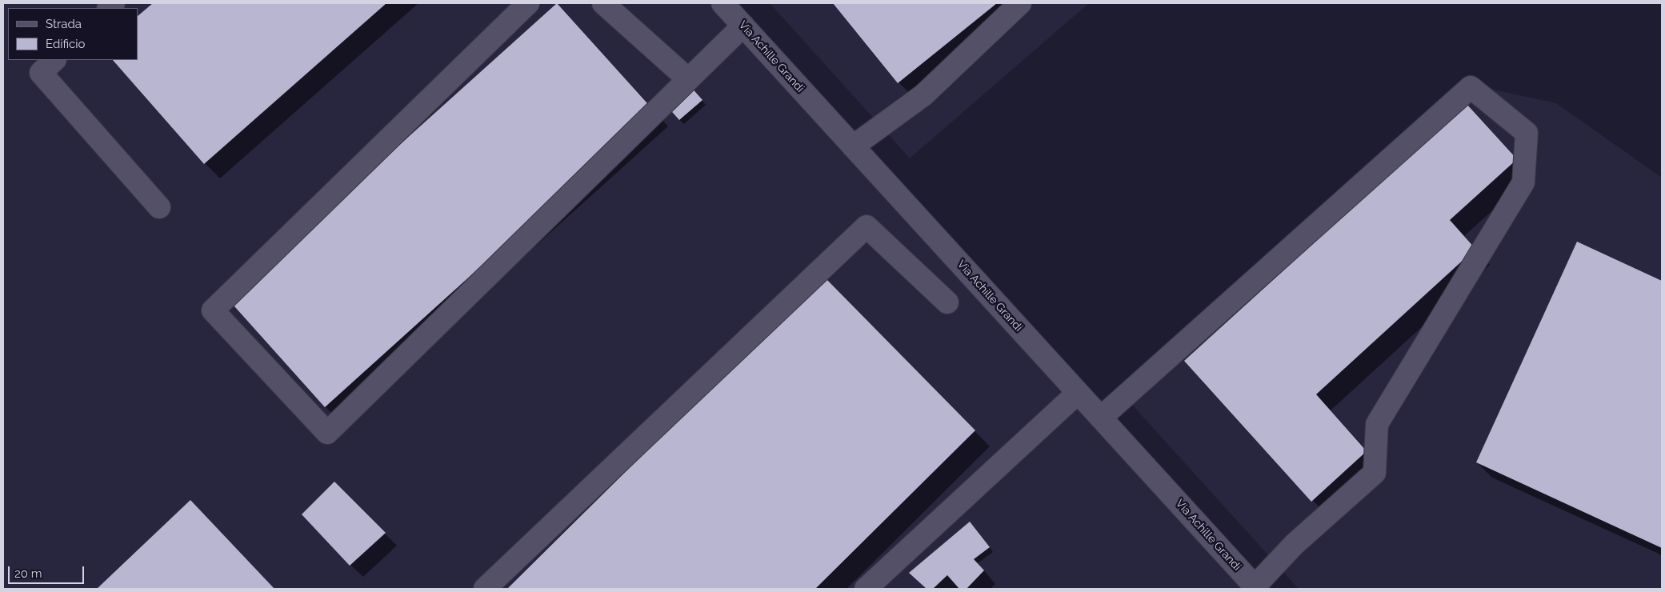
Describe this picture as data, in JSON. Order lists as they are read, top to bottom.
{
  "streets": {
    "street": ["Via Achille Grandi"]
  },
  "legend": ["Strada", "Edificio"],
  "scale_bar": "20 m"
}
